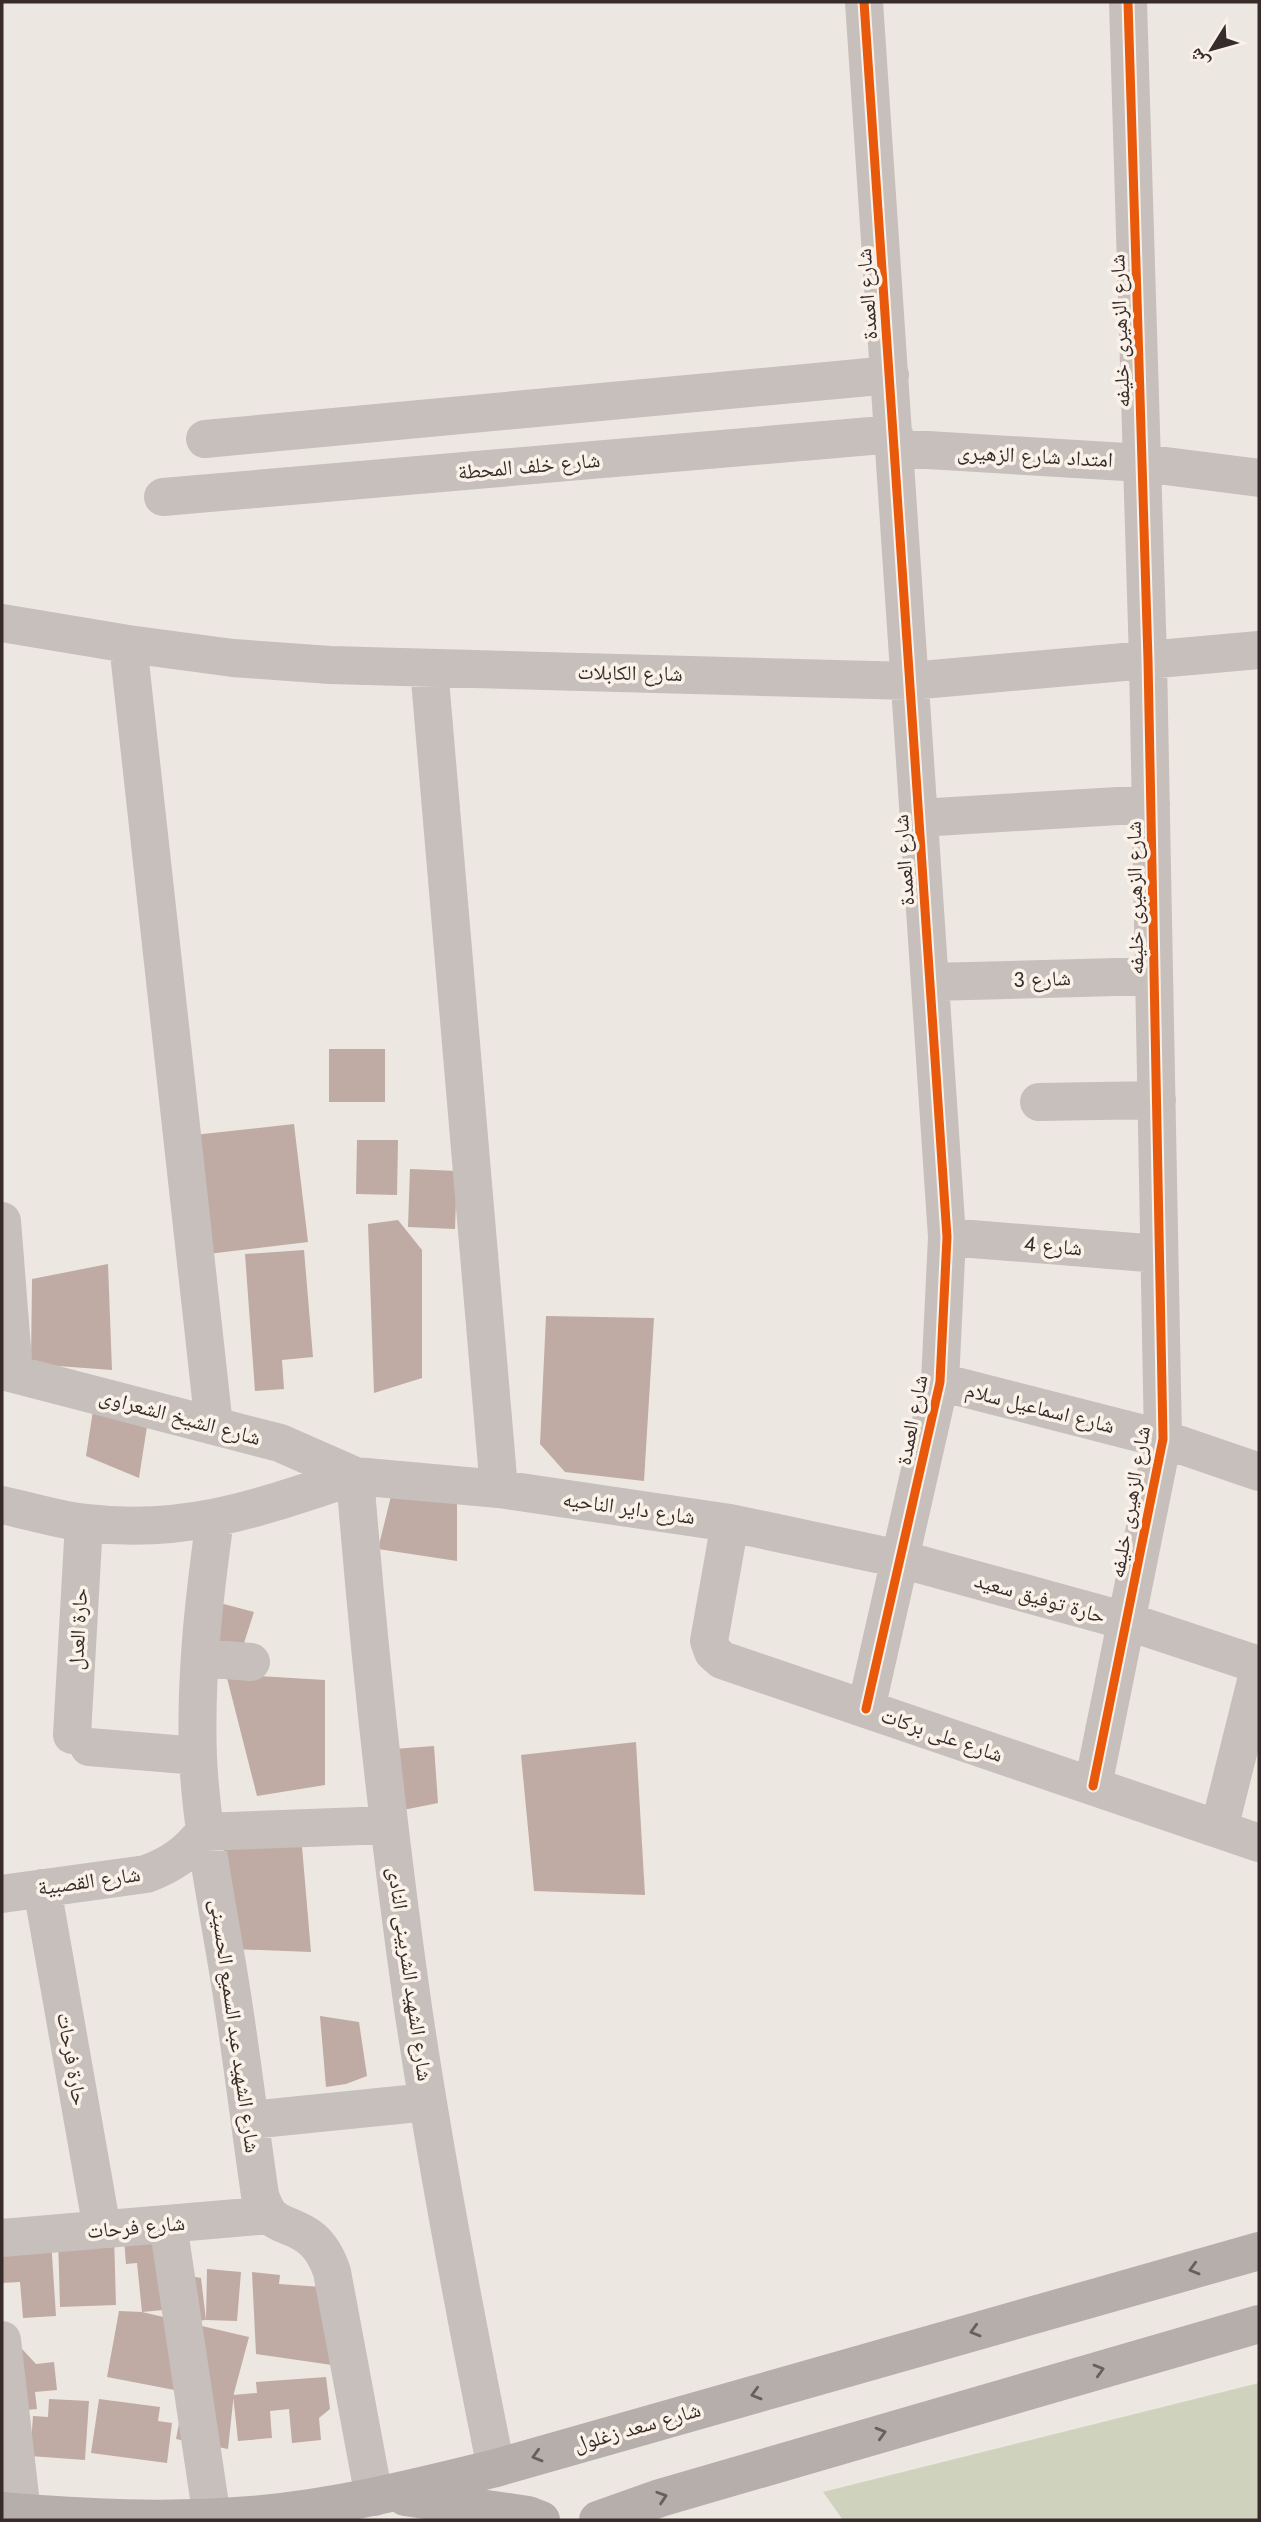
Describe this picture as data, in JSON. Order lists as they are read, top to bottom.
{
  "streets": {
    "main road": ["شارع سعد زغلول"],
    "street": [
      "شارع العمدة",
      "شارع الزهيرى خليفه",
      "امتداد شارع الزهيرى",
      "شارع خلف المحطة",
      "شارع الكابلات",
      "شارع 3",
      "شارع 4",
      "شارع اسماعيل سلام",
      "شارع الشيخ الشعراوى",
      "شارع داير الناحيه",
      "حارة توفيق سعيد",
      "حارة العدل",
      "شارع على بركات",
      "شارع القصبية",
      "شارع الشهيد الشربينى النادى",
      "شارع الشهيد عبد السميع الحسينى",
      "حارة فرحات",
      "شارع فرحات"
    ]
  },
  "crossings": [
    ["شارع العمدة", "امتداد شارع الزهيرى"],
    ["شارع العمدة", "شارع خلف المحطة"],
    ["شارع العمدة", "شارع الكابلات"],
    ["شارع العمدة", "شارع 3"],
    ["شارع العمدة", "شارع 4"],
    ["شارع العمدة", "شارع اسماعيل سلام"],
    ["شارع العمدة", "شارع داير الناحيه"],
    ["شارع العمدة", "حارة توفيق سعيد"],
    ["شارع العمدة", "شارع على بركات"],
    ["شارع الزهيرى خليفه", "امتداد شارع الزهيرى"],
    ["شارع الزهيرى خليفه", "شارع الكابلات"],
    ["شارع الزهيرى خليفه", "شارع 3"],
    ["شارع الزهيرى خليفه", "شارع 4"],
    ["شارع الزهيرى خليفه", "شارع اسماعيل سلام"],
    ["شارع الزهيرى خليفه", "حارة توفيق سعيد"],
    ["شارع الزهيرى خليفه", "شارع على بركات"],
    ["امتداد شارع الزهيرى", "شارع خلف المحطة"],
    ["شارع الشيخ الشعراوى", "شارع داير الناحيه"],
    ["شارع الشيخ الشعراوى", "شارع الشهيد الشربينى النادى"],
    ["شارع داير الناحيه", "حارة توفيق سعيد"],
    ["شارع داير الناحيه", "شارع على بركات"],
    ["شارع داير الناحيه", "شارع الشهيد الشربينى النادى"],
    ["حارة العدل", "شارع الشهيد عبد السميع الحسينى"],
    ["شارع القصبية", "شارع الشهيد عبد السميع الحسينى"],
    ["شارع القصبية", "حارة فرحات"],
    ["شارع الشهيد الشربينى النادى", "شارع سعد زغلول"],
    ["شارع الشهيد عبد السميع الحسينى", "شارع فرحات"],
    ["حارة فرحات", "شارع فرحات"]
  ],
  "north": "bottom left"
}
